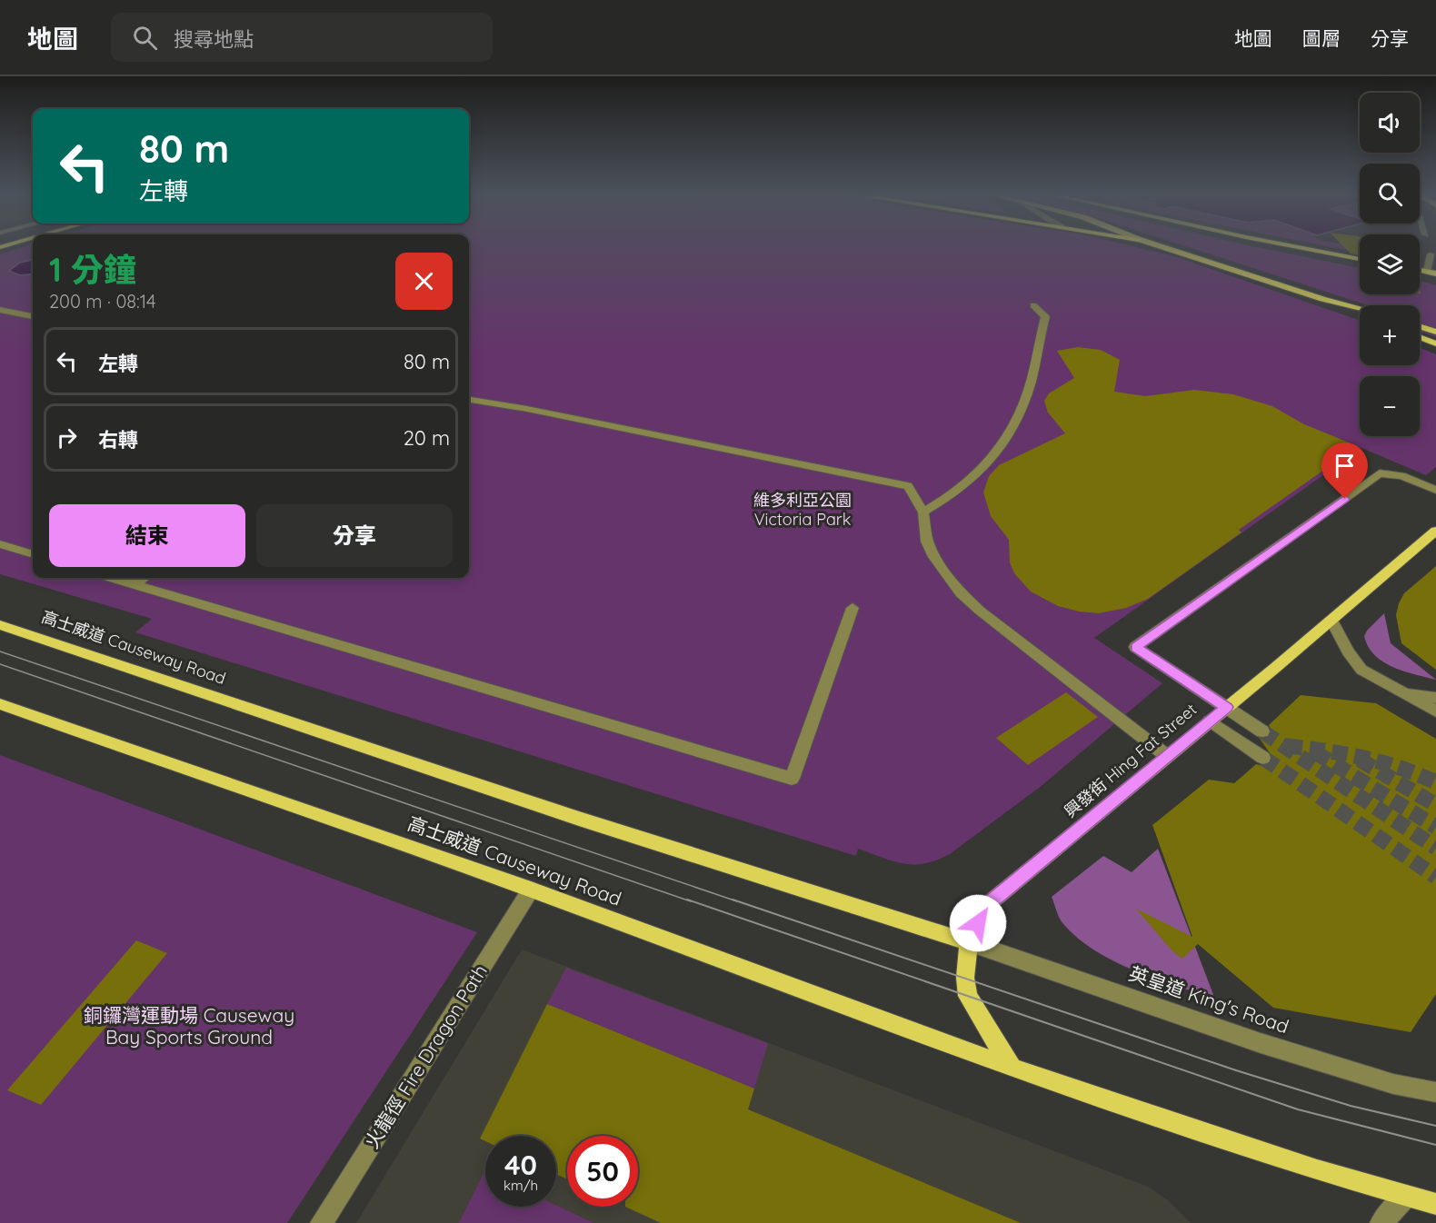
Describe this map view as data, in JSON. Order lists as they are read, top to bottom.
{
  "streets": {
    "main road": ["高士威道 Causeway Road", "興發街 Hing Fat Street"],
    "street": ["英皇道 King's Road", "火龍徑 Fire Dragon Path"]
  },
  "crossings": [
    ["高士威道 Causeway Road", "興發街 Hing Fat Street"],
    ["高士威道 Causeway Road", "英皇道 King's Road"],
    ["高士威道 Causeway Road", "火龍徑 Fire Dragon Path"],
    ["興發街 Hing Fat Street", "英皇道 King's Road"]
  ],
  "parks": ["維多利亞公園 Victoria Park", "銅鑼灣運動場 Causeway Bay Sports Ground"],
  "page": {
    "header": "地圖",
    "search": "搜尋地點",
    "nav": ["地圖", "圖層", "分享"],
    "map_buttons": ["+", "−"],
    "turn": ["80 m", "左轉"],
    "heading": ["1 分鐘", "200 m · 08:14"],
    "list": [
      {
        "name": "左轉",
        "value": "80 m"
      },
      {
        "name": "右轉",
        "value": "20 m"
      }
    ],
    "buttons": ["結束", "分享"],
    "speed": "40 km/h",
    "limit": "50"
  }
}
